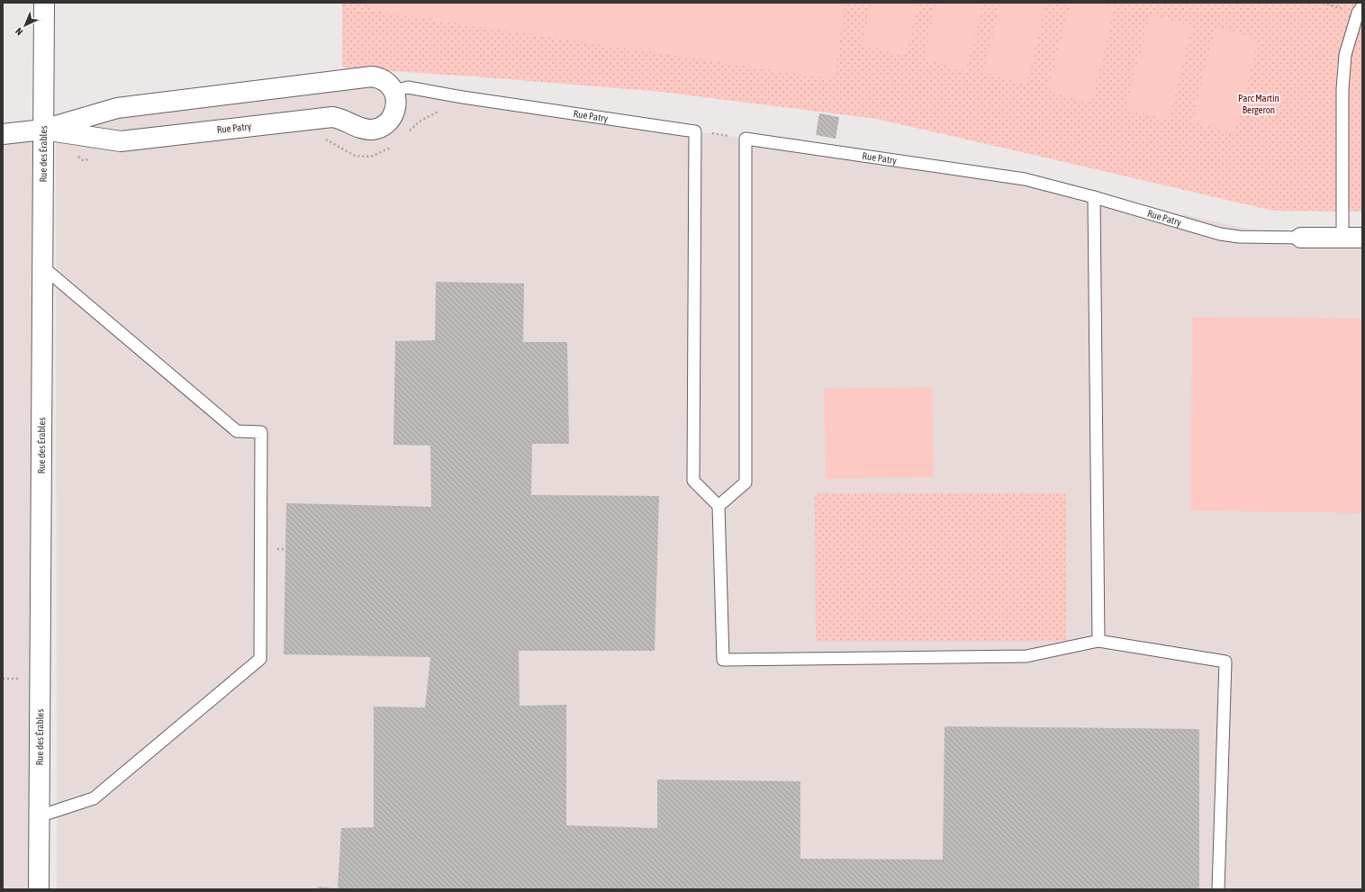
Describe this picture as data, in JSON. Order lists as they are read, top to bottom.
{
  "streets": {
    "street": ["Rue Patry", "Rue des Érables"]
  },
  "crossings": [
    ["Rue Patry", "Rue des Érables"]
  ],
  "parks": ["Parc Martin Bergeron"],
  "north": "bottom left"
}
